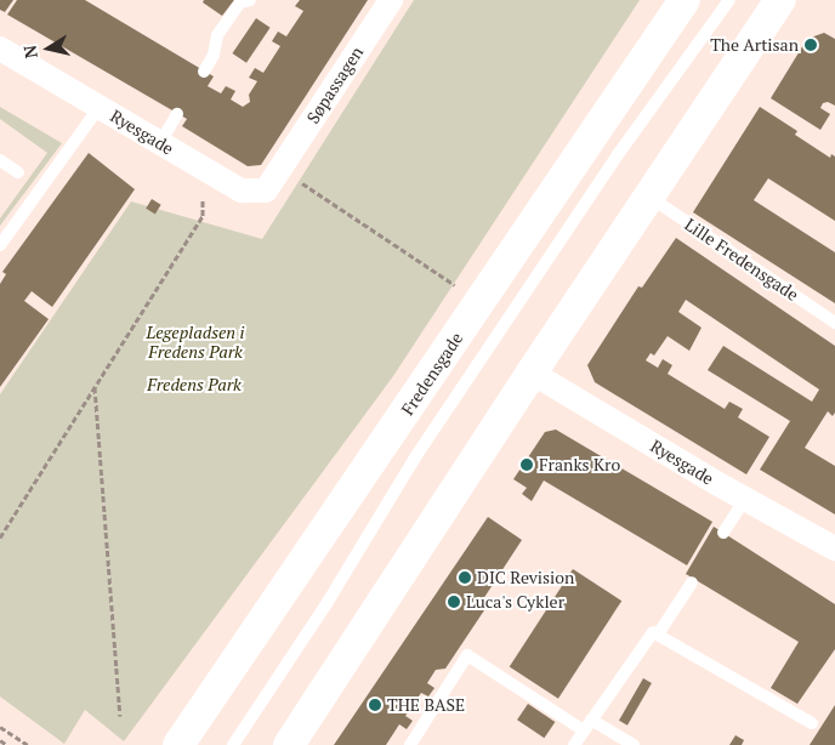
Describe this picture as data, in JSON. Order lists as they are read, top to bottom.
{
  "streets": {
    "street": ["Søpassagen", "Ryesgade", "Fredensgade"],
    "lane": ["Lille Fredensgade"]
  },
  "crossings": [
    ["Søpassagen", "Ryesgade"]
  ],
  "parks": ["Legepladsen i Fredens Park", "Fredens Park"],
  "places": [
    "The Artisan",
    "Franks Kro",
    "DIC Revision",
    "Luca's Cykler",
    "THE BASE"
  ],
  "north": "left"
}
